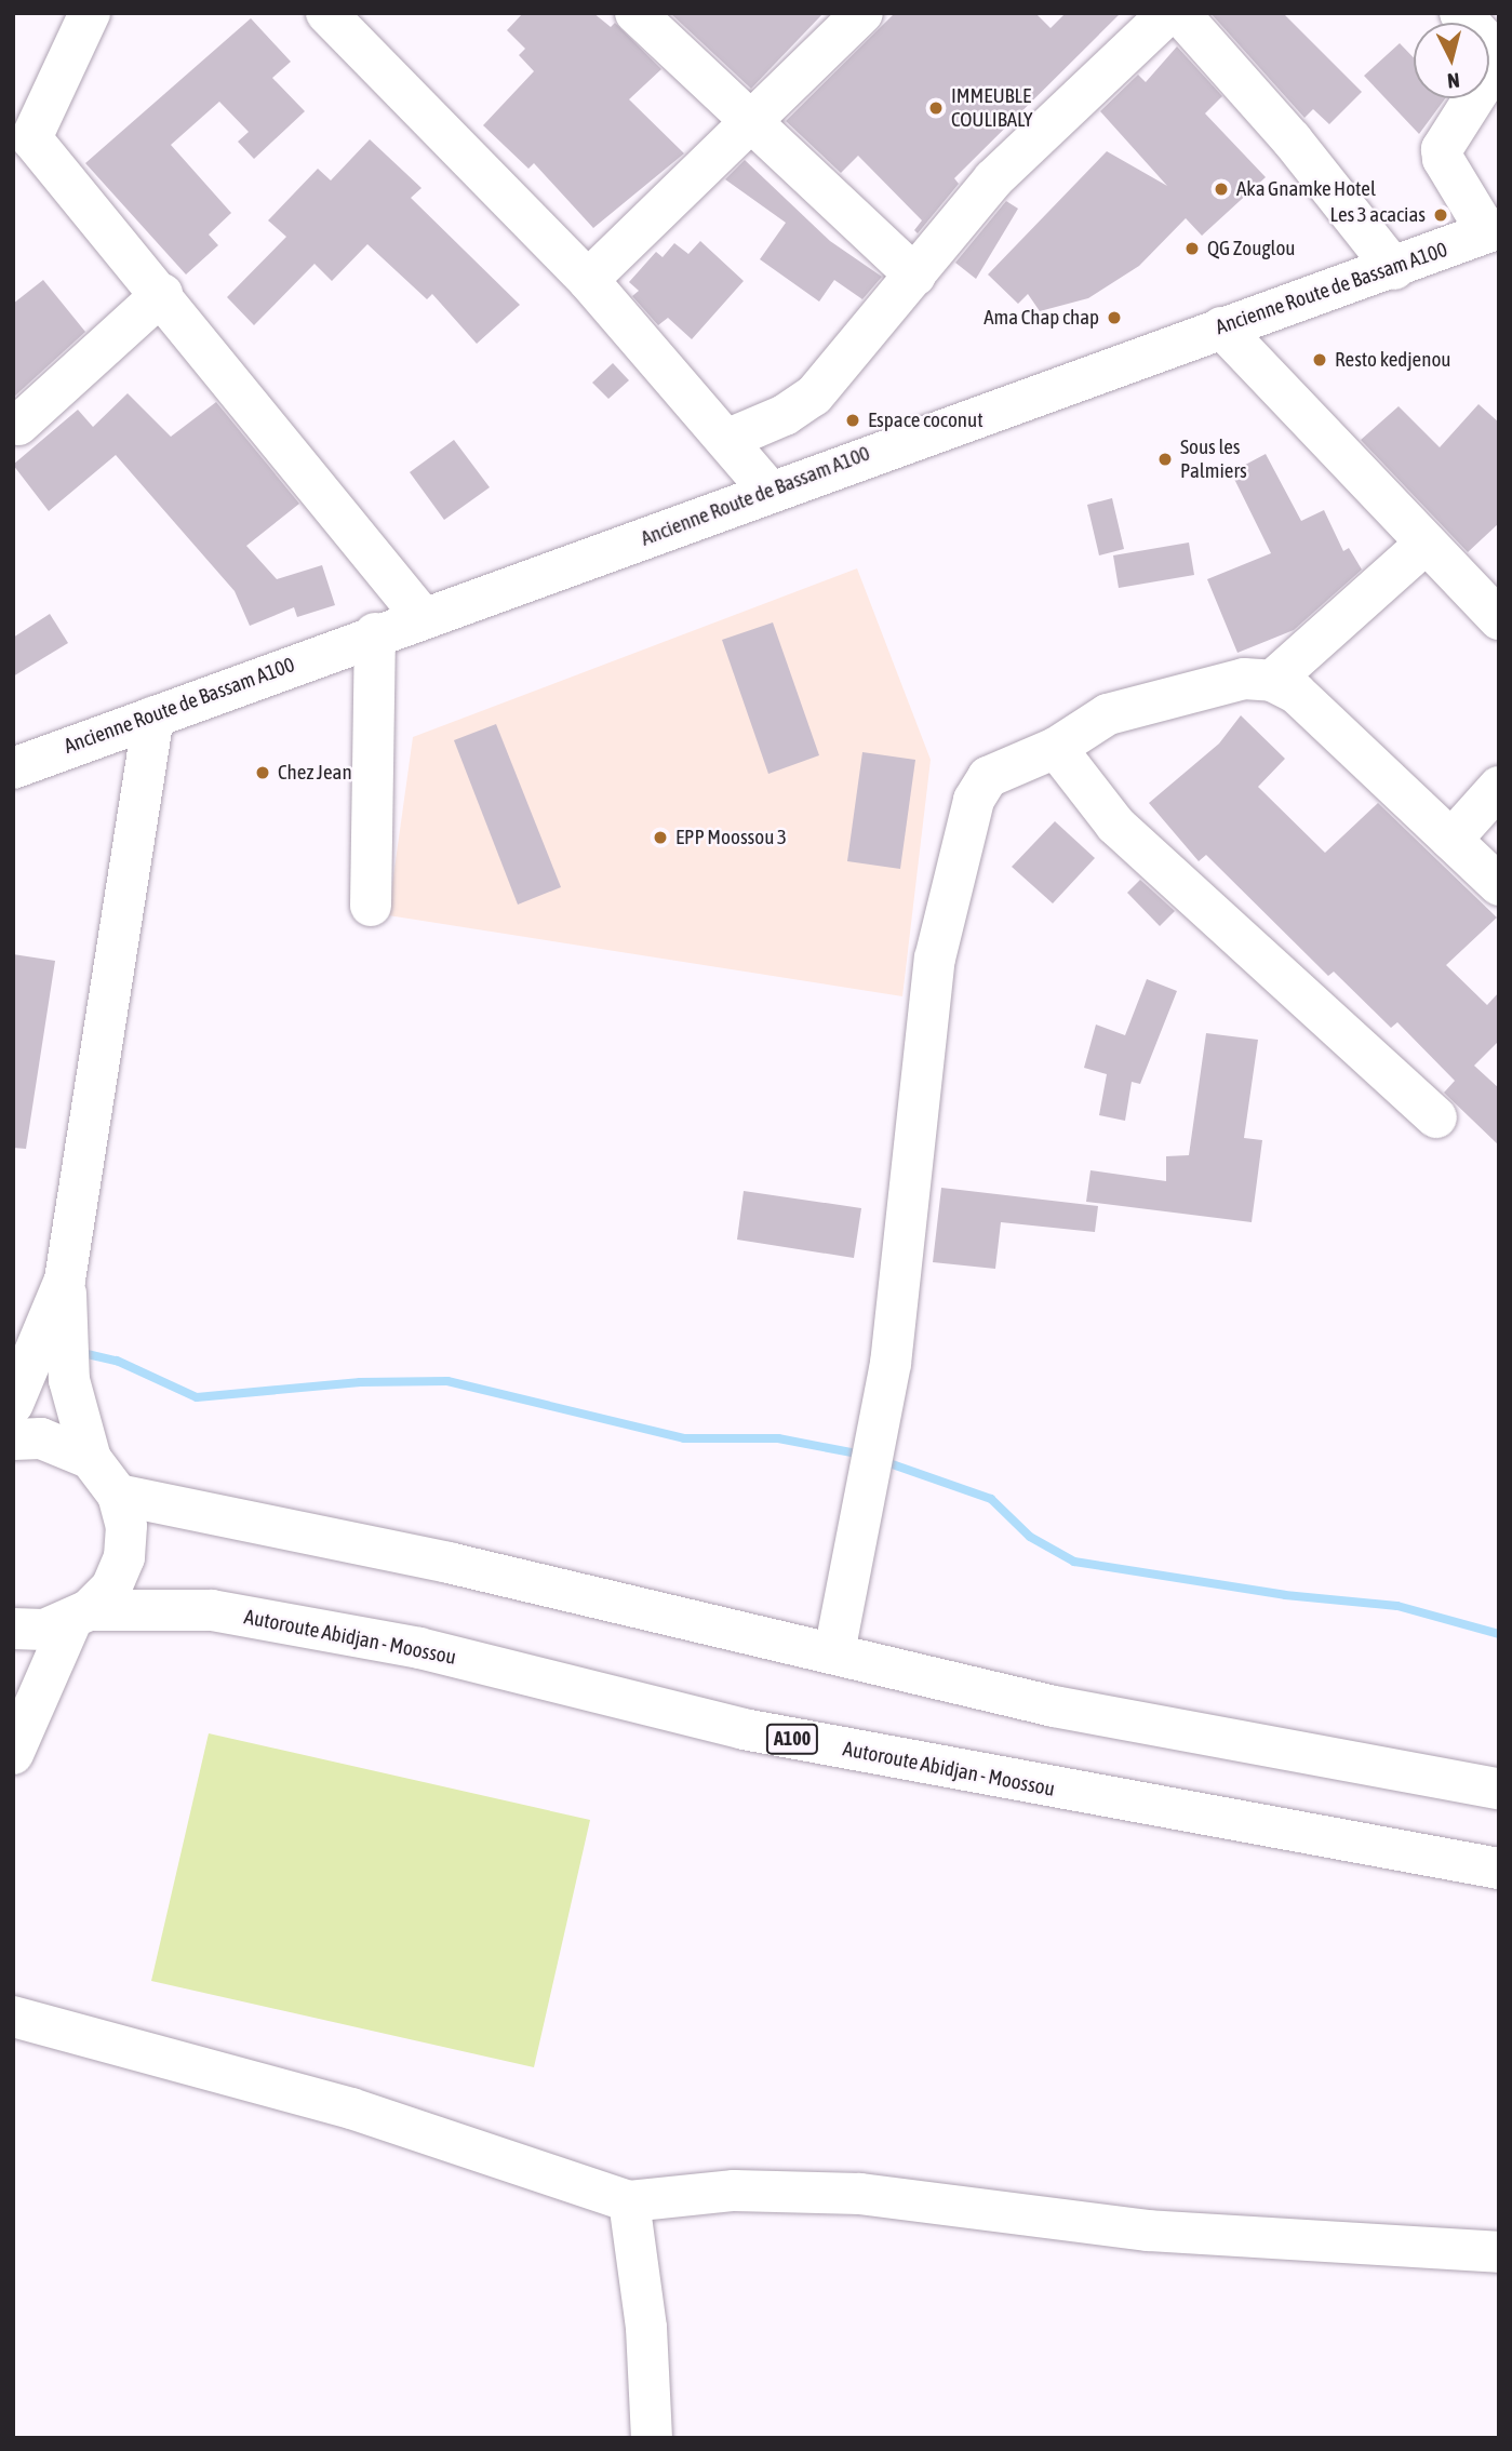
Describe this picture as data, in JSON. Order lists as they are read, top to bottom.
{
  "streets": {
    "main road": ["Ancienne Route de Bassam A100", "Autoroute Abidjan - Moossou", "A100"]
  },
  "places": [
    "IMMEUBLE COULIBALY",
    "Aka Gnamke Hotel",
    "Les 3 acacias",
    "QG Zouglou",
    "Ama Chap chap",
    "Resto kedjenou",
    "Espace coconut",
    "Sous les Palmiers",
    "Chez Jean",
    "EPP Moossou 3"
  ],
  "north": "bottom"
}
